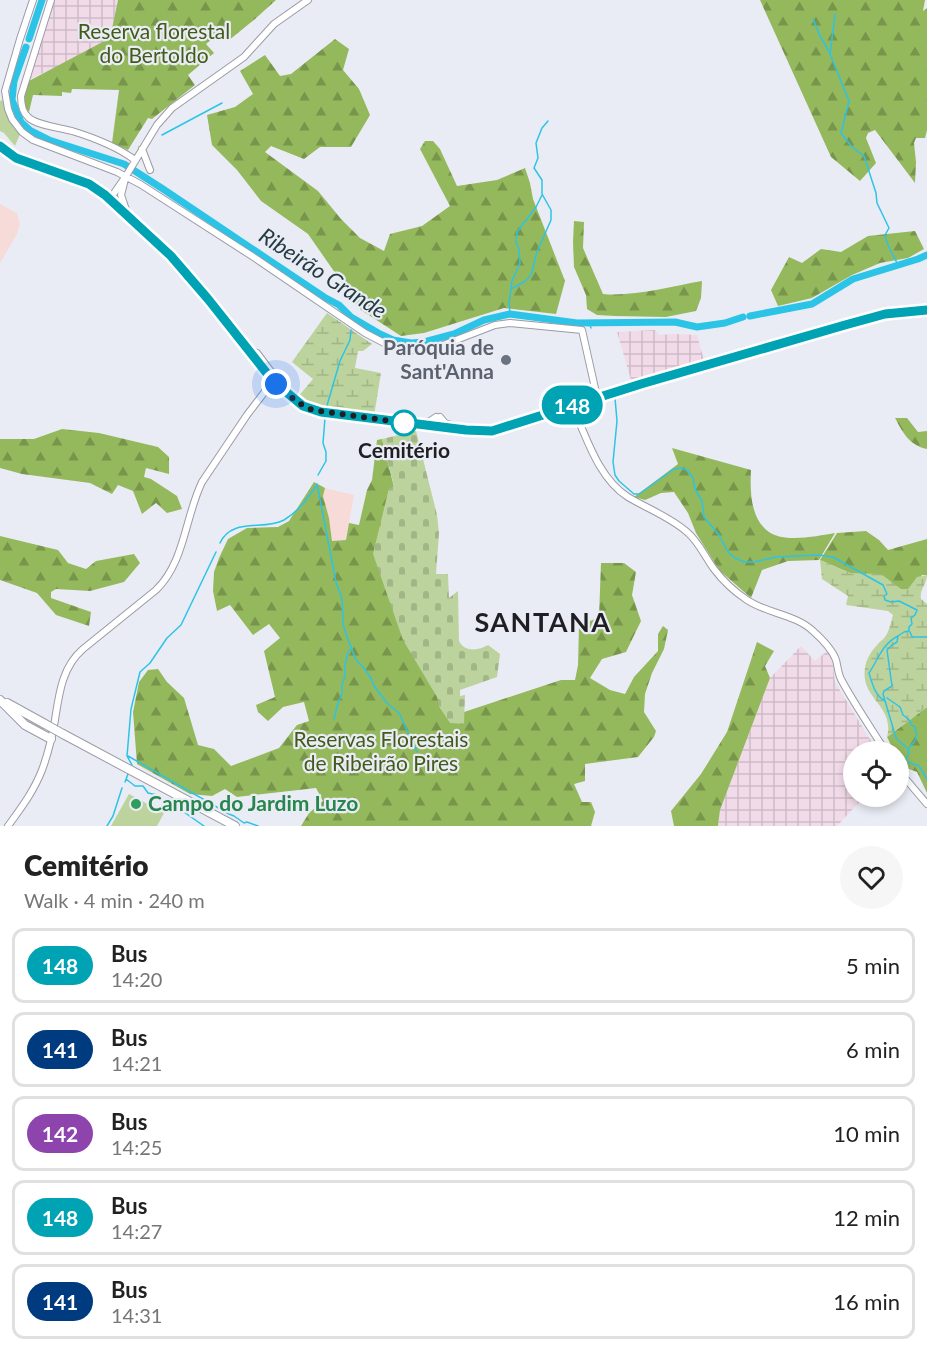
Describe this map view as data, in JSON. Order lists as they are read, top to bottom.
{
  "districts": ["SANTANA"],
  "water": ["Ribeirão Grande"],
  "parks": ["Reserva florestal do Bertoldo", "Reservas Florestais de Ribeirão Pires"],
  "places": ["Paróquia de Sant'Anna", "Cemitério", "Campo do Jardim Luzo"],
  "lines": ["bus line 148"],
  "page": {
    "on_map": "148",
    "heading": ["Cemitério", "Walk · 4 min · 240 m"],
    "list": [
      {
        "mark": "148",
        "name": "Bus",
        "note": "14:20",
        "value": "5 min"
      },
      {
        "mark": "141",
        "name": "Bus",
        "note": "14:21",
        "value": "6 min"
      },
      {
        "mark": "142",
        "name": "Bus",
        "note": "14:25",
        "value": "10 min"
      },
      {
        "mark": "148",
        "name": "Bus",
        "note": "14:27",
        "value": "12 min"
      },
      {
        "mark": "141",
        "name": "Bus",
        "note": "14:31",
        "value": "16 min"
      }
    ]
  }
}
